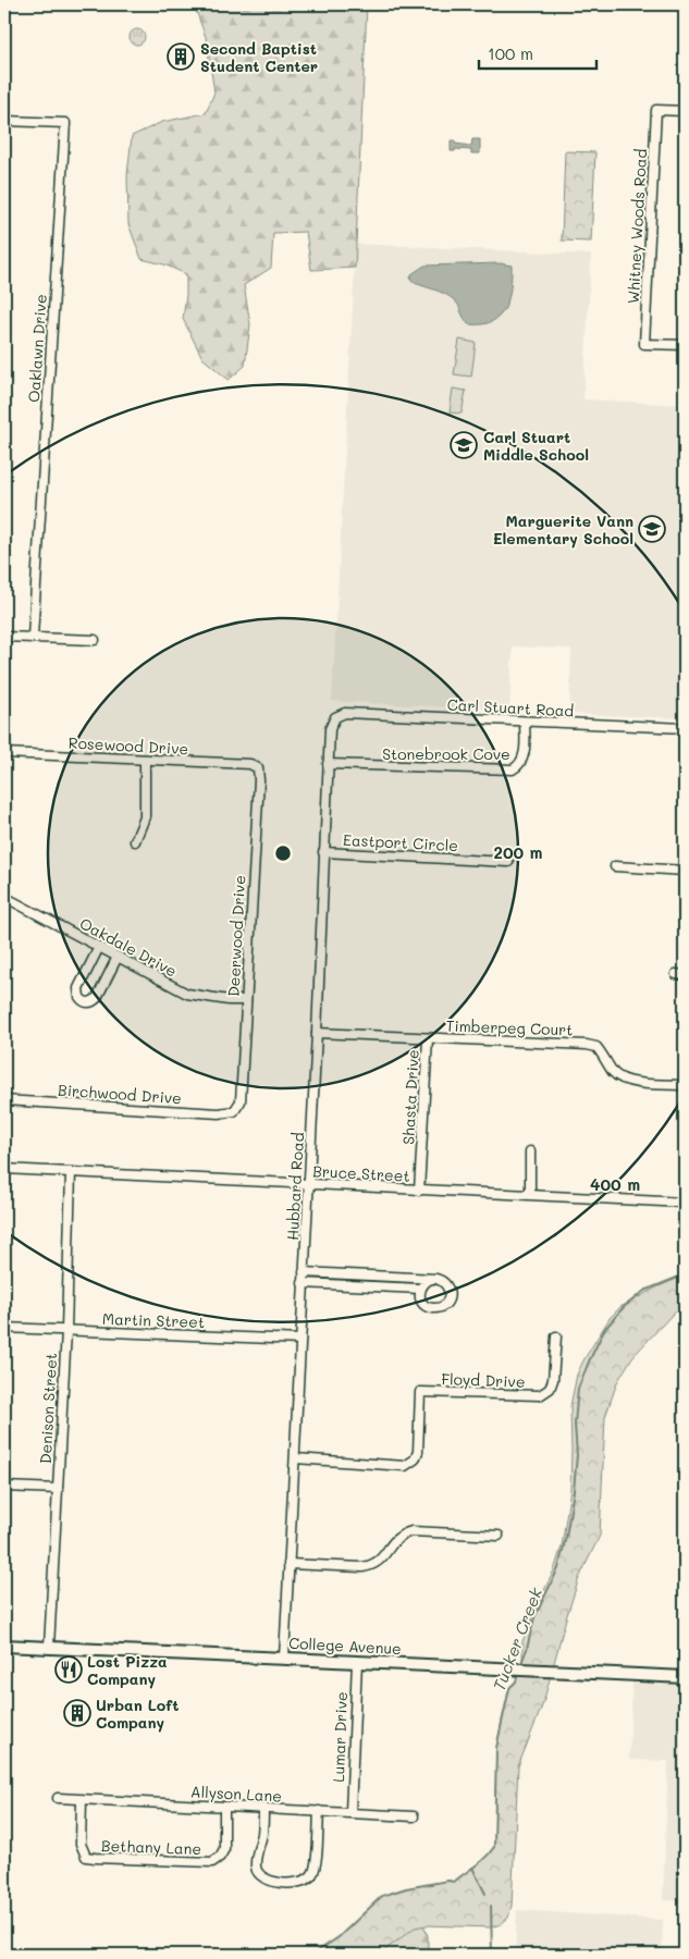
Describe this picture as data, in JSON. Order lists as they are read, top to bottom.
{
  "streets": {
    "street": [
      "Whitney Woods Road",
      "Oaklawn Drive",
      "Carl Stuart Road",
      "Rosewood Drive",
      "Stonebrook Cove",
      "Eastport Circle",
      "Deerwood Drive",
      "Oakdale Drive",
      "Timberpeg Court",
      "Birchwood Drive",
      "Shasta Drive",
      "Bruce Street",
      "Hubbard Road",
      "Martin Street",
      "Floyd Drive",
      "Denison Street",
      "College Avenue",
      "Lumar Drive",
      "Allyson Lane",
      "Bethany Lane"
    ]
  },
  "crossings": [
    ["Carl Stuart Road", "Stonebrook Cove"],
    ["Carl Stuart Road", "Hubbard Road"],
    ["Rosewood Drive", "Deerwood Drive"],
    ["Stonebrook Cove", "Hubbard Road"],
    ["Eastport Circle", "Hubbard Road"],
    ["Deerwood Drive", "Oakdale Drive"],
    ["Deerwood Drive", "Birchwood Drive"],
    ["Timberpeg Court", "Shasta Drive"],
    ["Timberpeg Court", "Hubbard Road"],
    ["Shasta Drive", "Bruce Street"],
    ["Bruce Street", "Hubbard Road"],
    ["Bruce Street", "Denison Street"],
    ["Hubbard Road", "Martin Street"],
    ["Hubbard Road", "Floyd Drive"],
    ["Hubbard Road", "College Avenue"],
    ["Martin Street", "Denison Street"],
    ["Denison Street", "College Avenue"],
    ["College Avenue", "Lumar Drive"],
    ["Lumar Drive", "Allyson Lane"],
    ["Allyson Lane", "Bethany Lane"]
  ],
  "water": ["Tucker Creek"],
  "places": {
    "building": ["Second Baptist Student Center", "Urban Loft Company"],
    "school or university": ["Carl Stuart Middle School", "Marguerite Vann Elementary School"],
    "restaurant": ["Lost Pizza Company"]
  },
  "scale_bar": "100 m",
  "rings": ["200 m", "400 m"]
}
